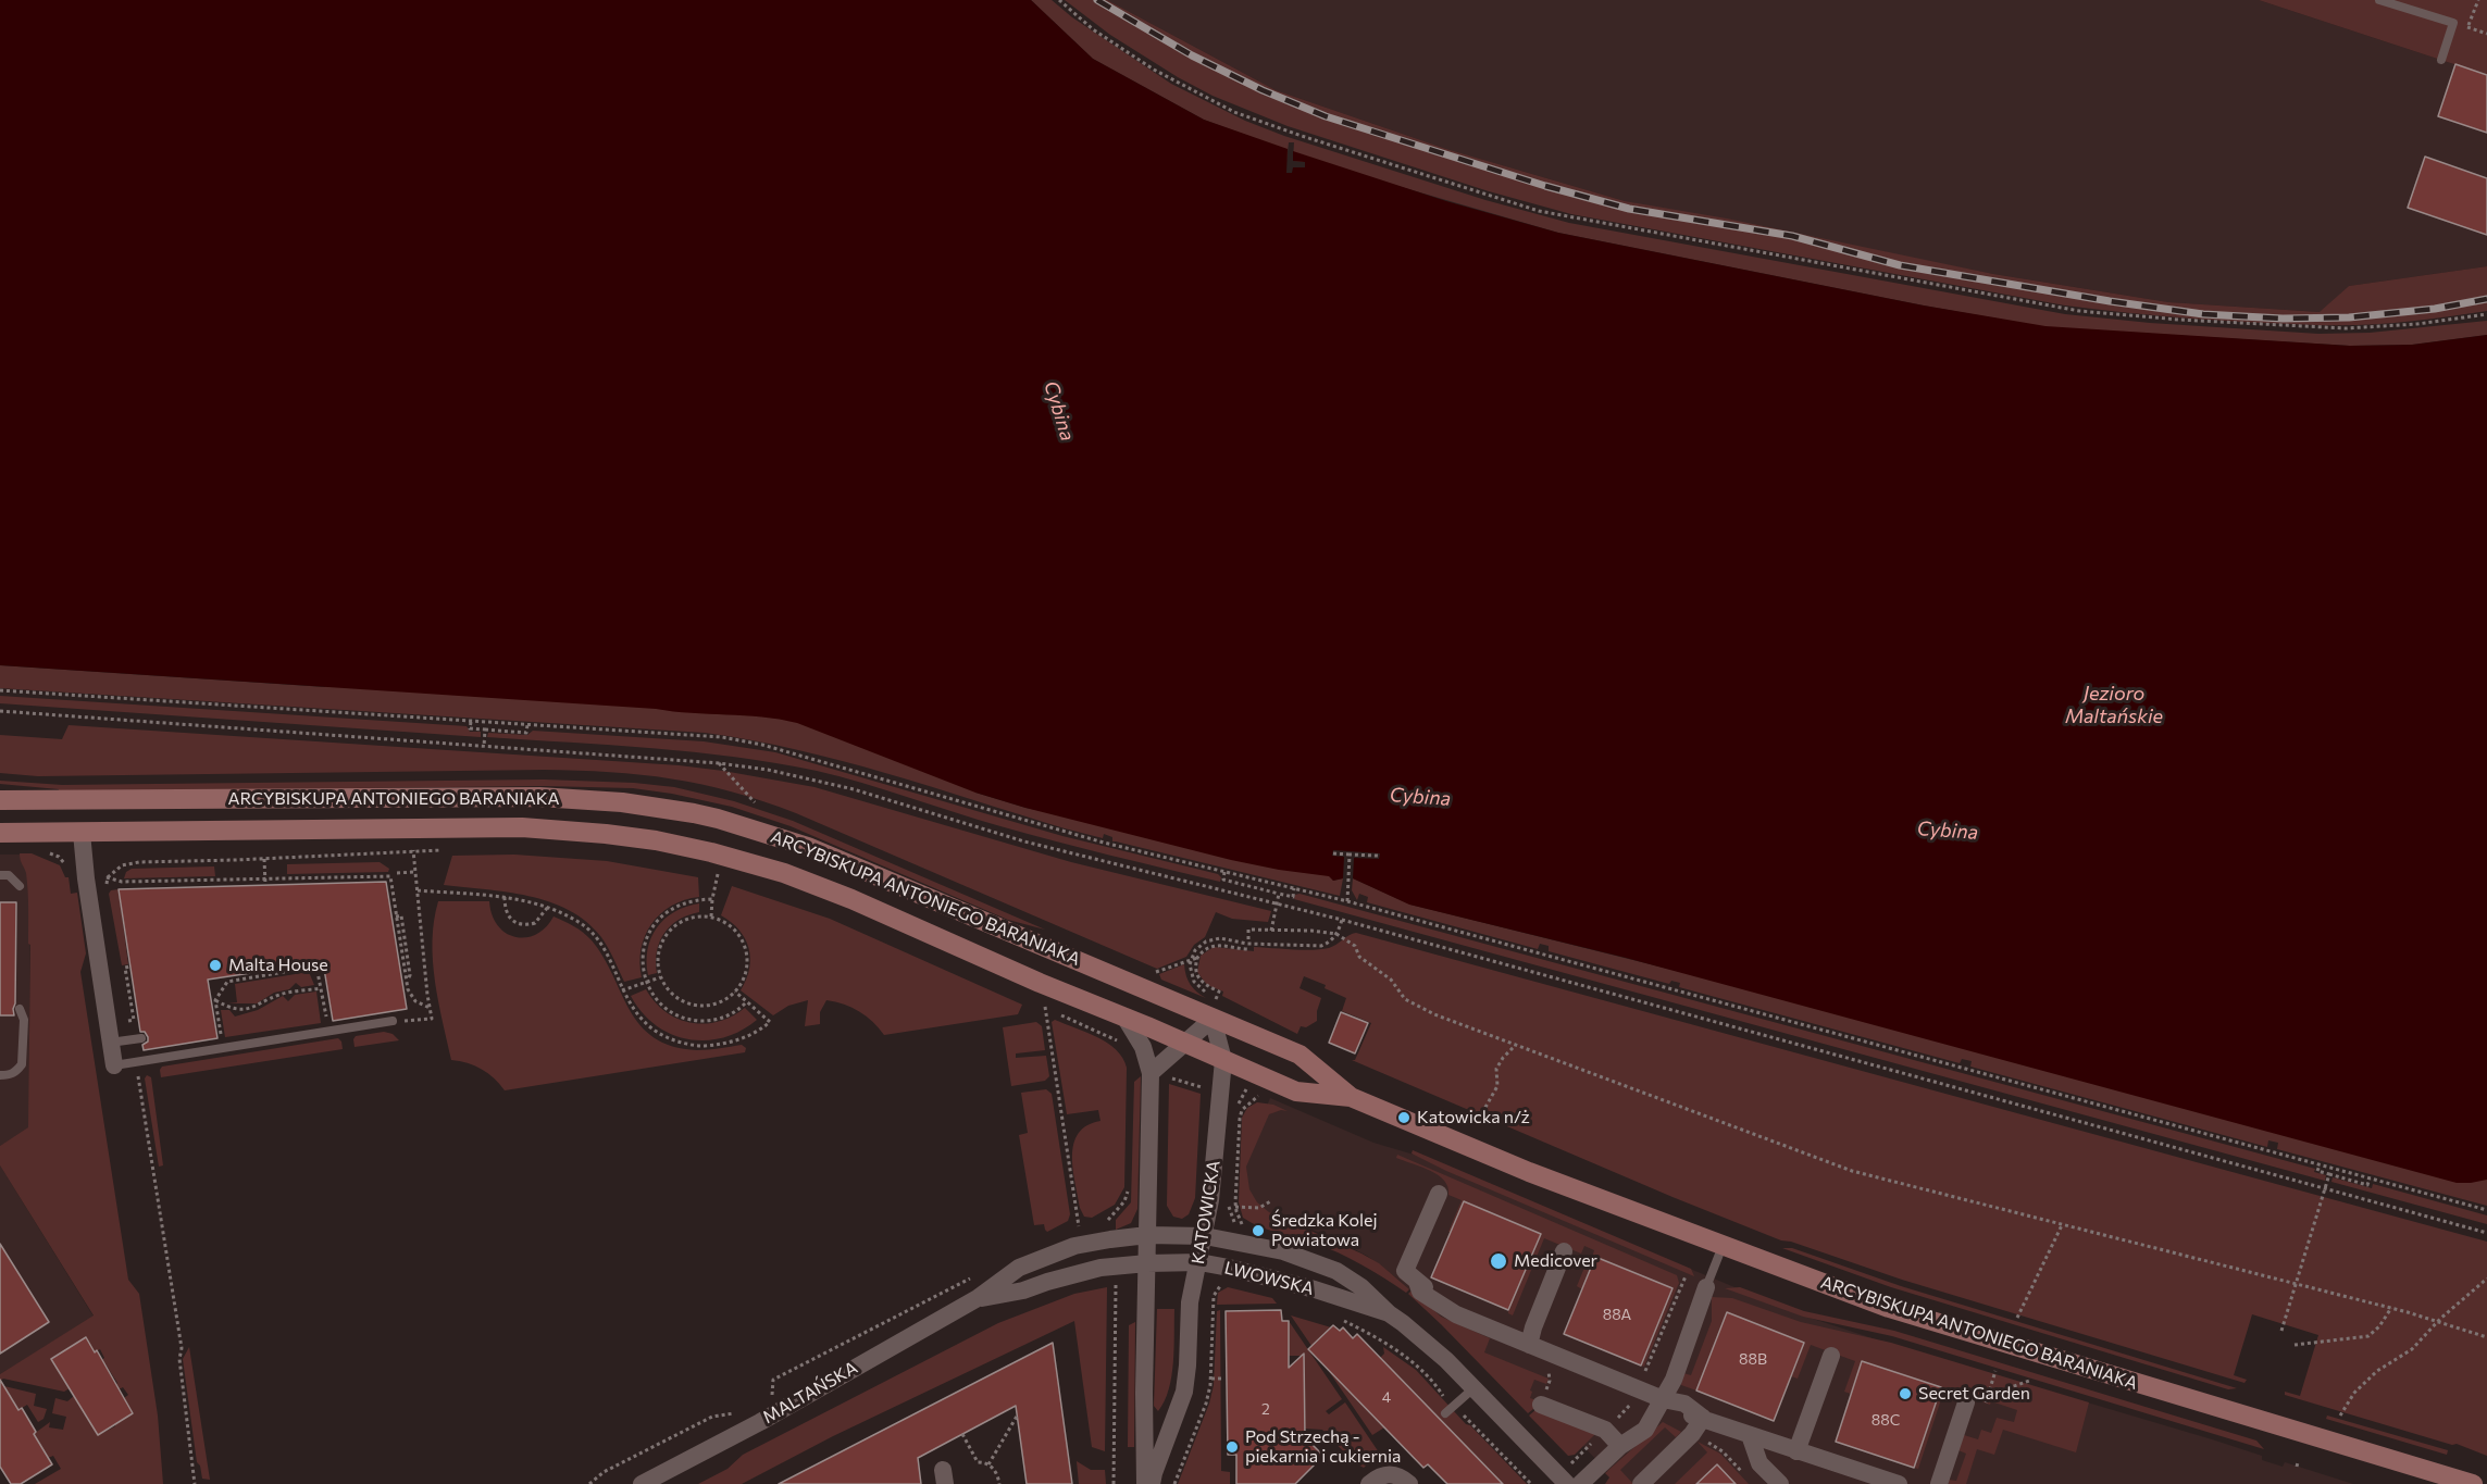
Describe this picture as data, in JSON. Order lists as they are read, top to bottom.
{
  "streets": {
    "street": [
      "ARCYBISKUPA ANTONIEGO BARANIAKA",
      "KATOWICKA",
      "LWOWSKA",
      "MALTAŃSKA"
    ]
  },
  "crossings": [
    ["ARCYBISKUPA ANTONIEGO BARANIAKA", "KATOWICKA"],
    ["KATOWICKA", "LWOWSKA"],
    ["LWOWSKA", "MALTAŃSKA"]
  ],
  "water": ["Cybina", "Jezioro Maltańskie"],
  "places": [
    "Malta House",
    "Katowicka n/ż",
    "Średzka Kolej Powiatowa",
    "Medicover",
    "Secret Garden",
    "Pod Strzechą - piekarnia i cukiernia"
  ],
  "house_numbers": [
    "88A",
    "88B",
    "4",
    "2",
    "88C"
  ]
}
